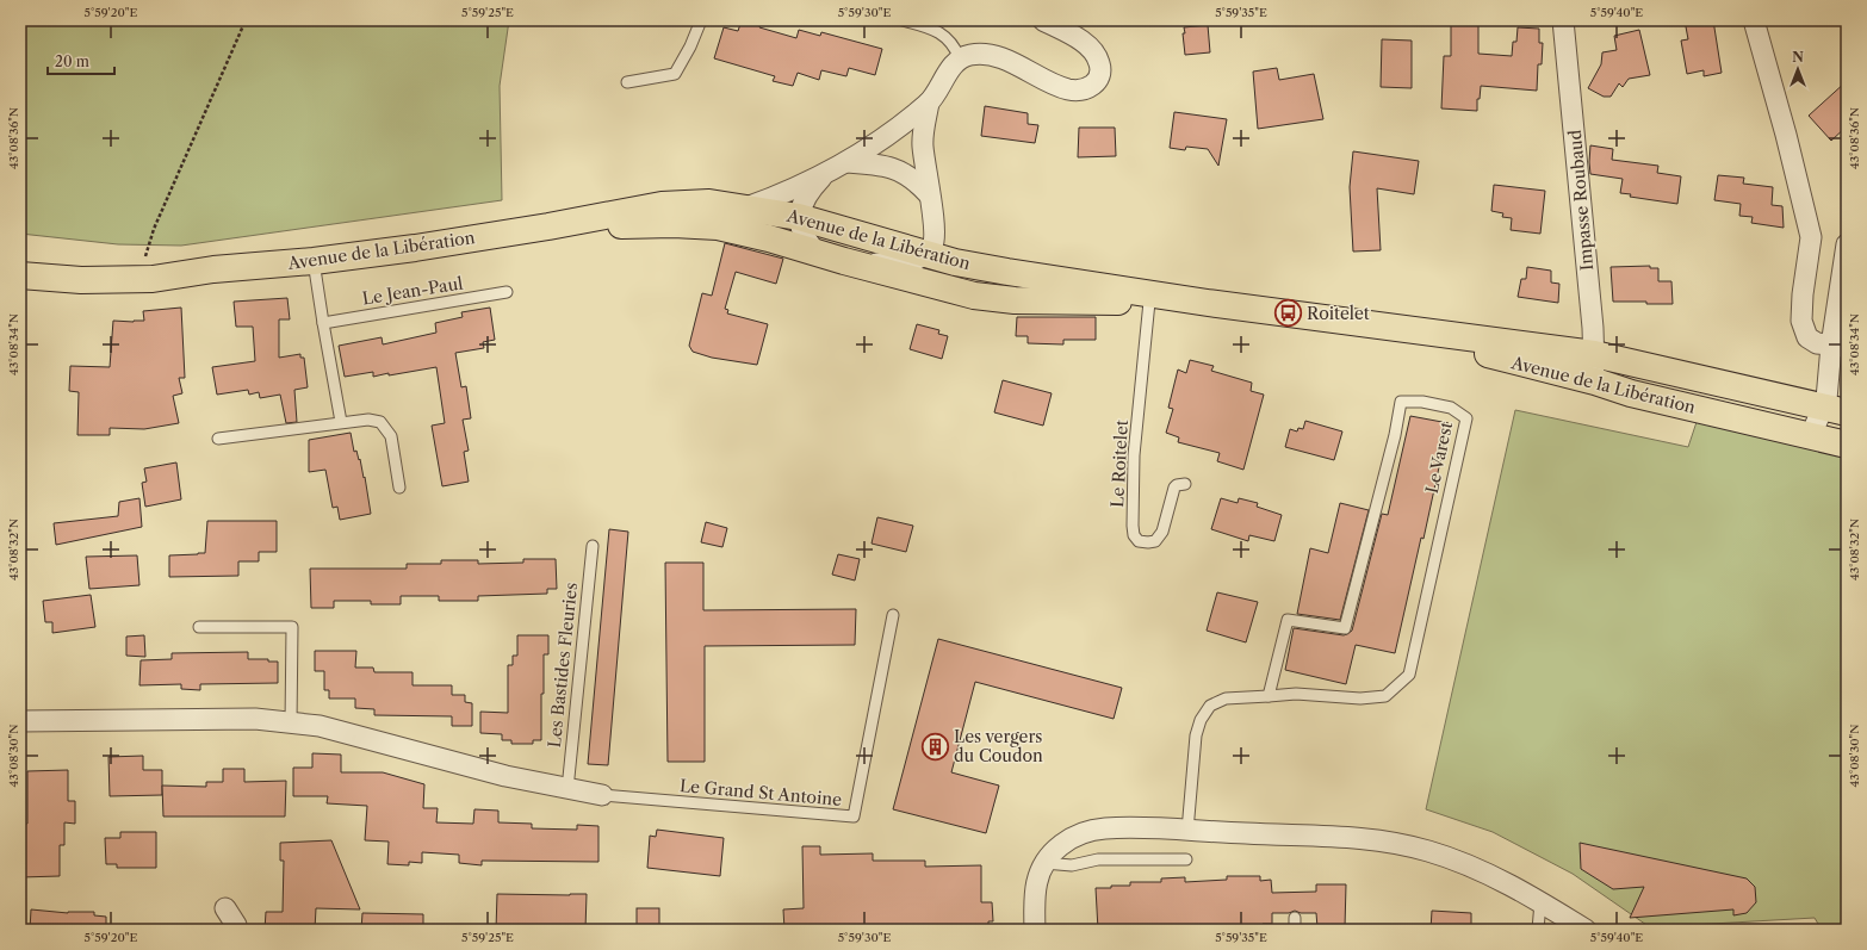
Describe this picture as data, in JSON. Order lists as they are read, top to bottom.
{
  "streets": {
    "main road": ["Avenue de la Libération"],
    "street": ["Impasse Roubaud"],
    "lane": [
      "Le Jean-Paul",
      "Le Varest",
      "Le Roitelet",
      "Les Bastides Fleuries",
      "Le Grand St Antoine"
    ]
  },
  "crossings": [
    ["Impasse Roubaud", "Avenue de la Libération"],
    ["Avenue de la Libération", "Le Roitelet"]
  ],
  "places": {
    "bus stop": ["Roitelet"],
    "building": ["Les vergers du Coudon"]
  },
  "scale_bar": "20 m",
  "north": "top",
  "coordinates": [
    "5°59'20\"E",
    "5°59'25\"E",
    "5°59'30\"E",
    "5°59'35\"E",
    "5°59'40\"E",
    "43°08'36\"N",
    "43°08'34\"N",
    "43°08'32\"N",
    "43°08'30\"N"
  ]
}
